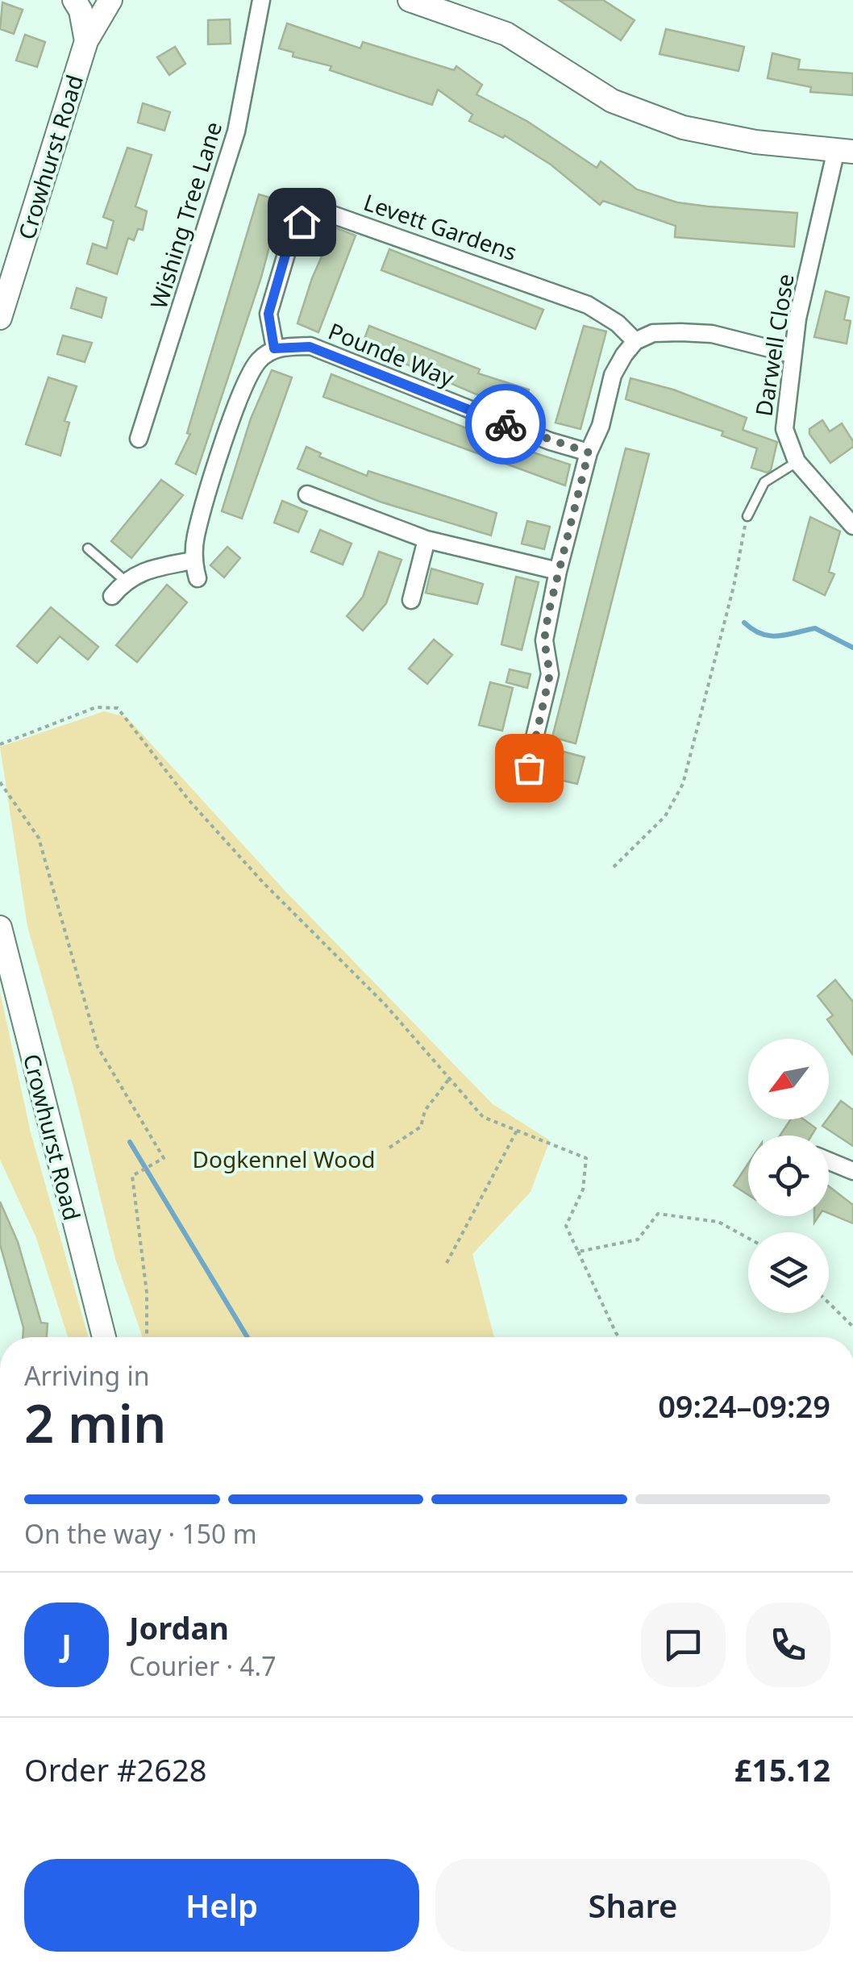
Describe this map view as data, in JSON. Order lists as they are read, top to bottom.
{
  "streets": {
    "main road": ["Crowhurst Road"],
    "street": [
      "Wishing Tree Lane",
      "Levett Gardens",
      "Darwell Close",
      "Pounde Way"
    ]
  },
  "crossings": [
    ["Levett Gardens", "Pounde Way"]
  ],
  "parks": ["Dogkennel Wood"],
  "north": "bottom left",
  "page": {
    "heading": ["2 min", "Arriving in", "09:24–09:29"],
    "panel": [
      "Jordan",
      "Courier · 4.7",
      "Order #2628",
      "£15.12"
    ],
    "bar": "On the way · 150 m",
    "round": "J",
    "buttons": ["Help", "Share"]
  }
}
